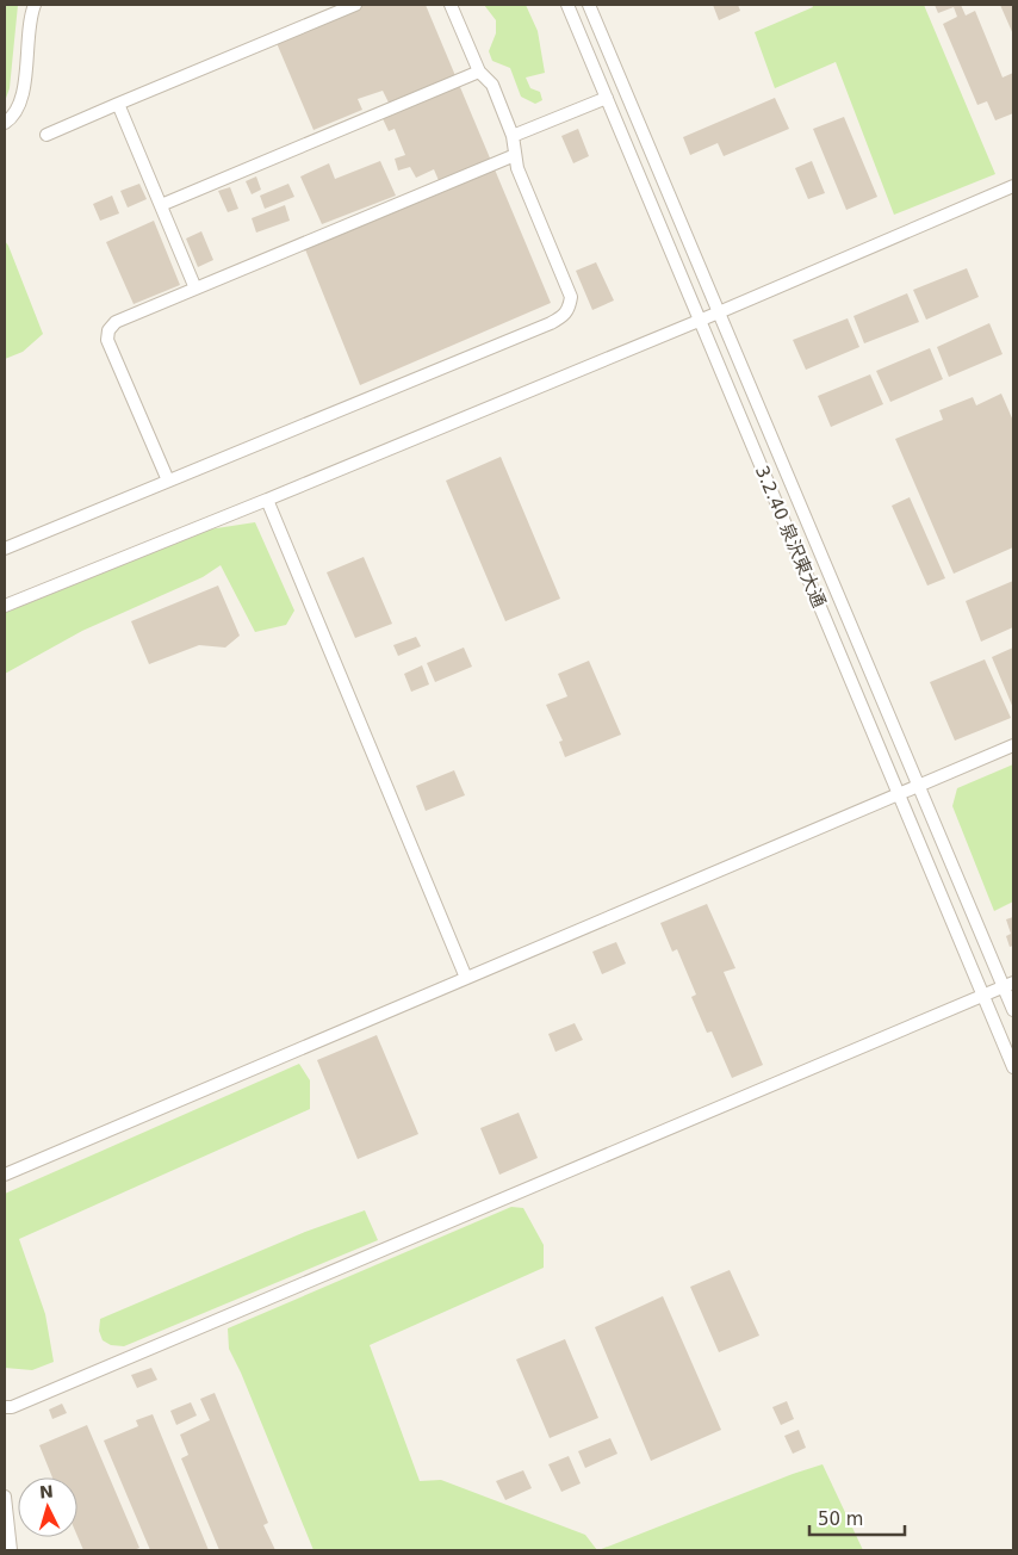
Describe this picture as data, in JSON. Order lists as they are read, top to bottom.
{
  "streets": {
    "street": ["3.2.40 泉沢東大通"]
  },
  "scale_bar": "50 m",
  "north": "top"
}
